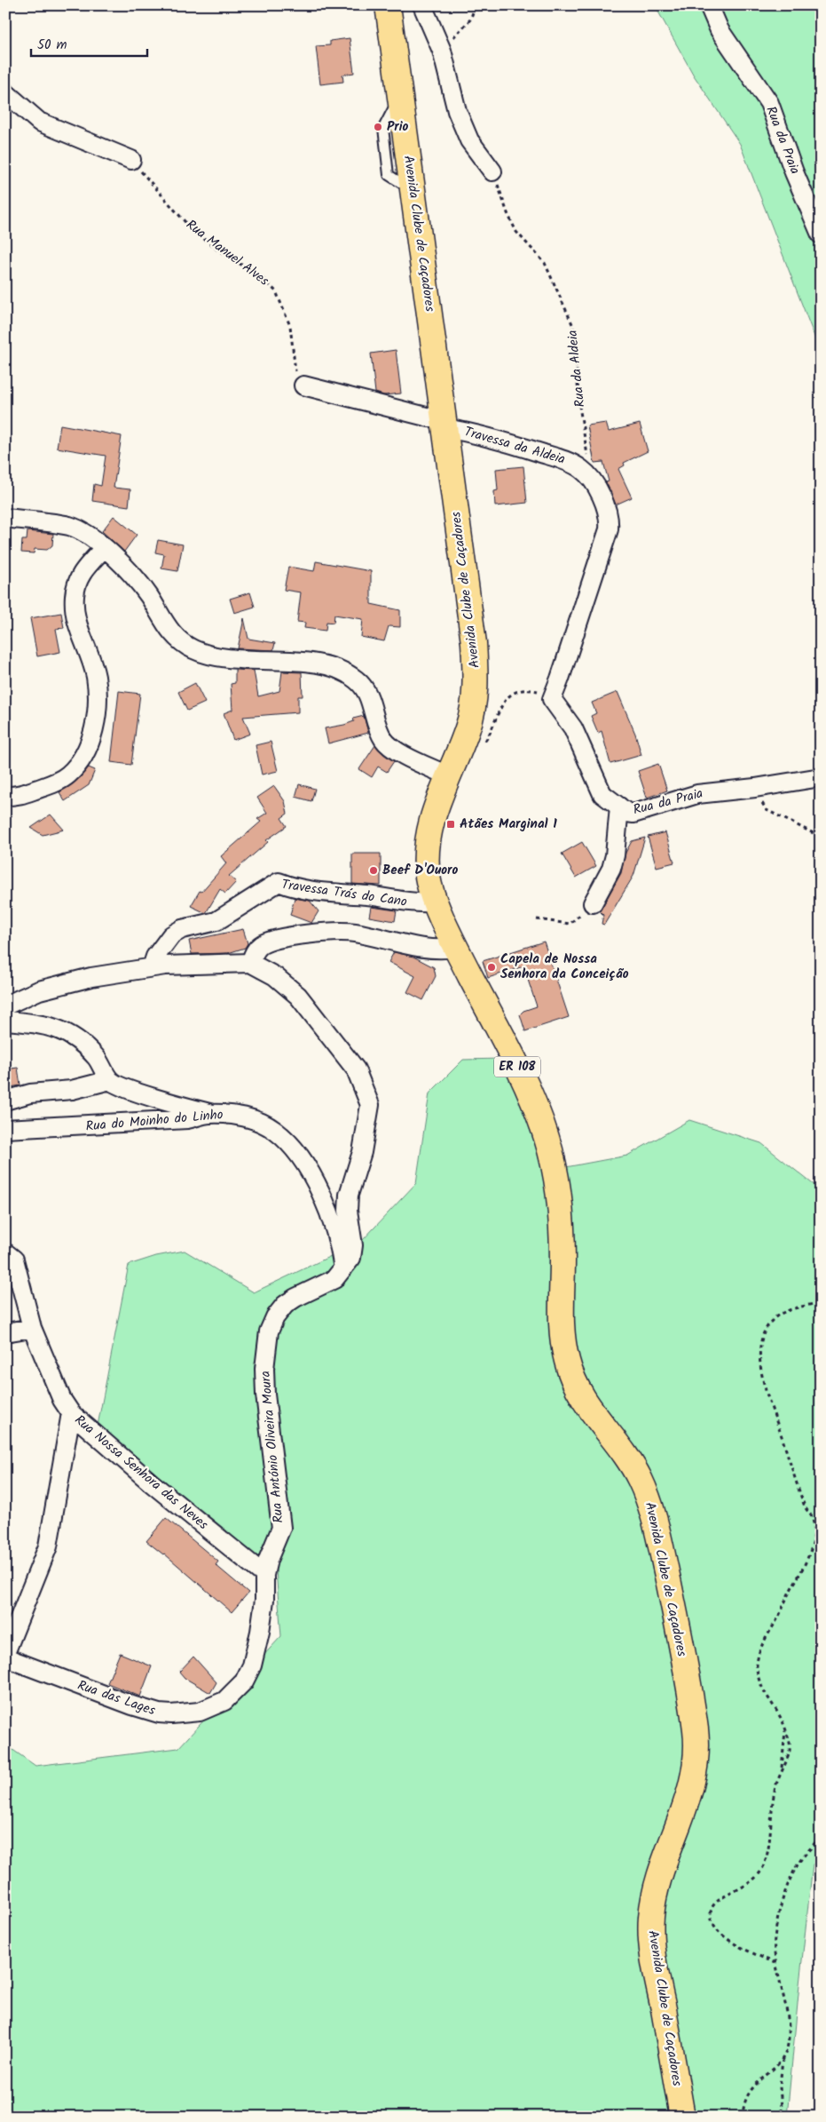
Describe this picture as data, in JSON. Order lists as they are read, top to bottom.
{
  "streets": {
    "main road": ["Avenida Clube de Caçadores", "ER 108"],
    "street": [
      "Rua da Praia",
      "Travessa da Aldeia",
      "Travessa Trás do Cano",
      "Rua do Moinho do Linho",
      "Rua António Oliveira Moura",
      "Rua Nossa Senhora das Neves",
      "Rua das Lages"
    ],
    "path": ["Rua Manuel Alves", "Rua da Aldeia"]
  },
  "crossings": [
    ["Avenida Clube de Caçadores", "Travessa da Aldeia"],
    ["Avenida Clube de Caçadores", "Travessa Trás do Cano"],
    ["Rua da Aldeia", "Travessa da Aldeia"],
    ["Rua do Moinho do Linho", "Rua António Oliveira Moura"],
    ["Rua António Oliveira Moura", "Rua Nossa Senhora das Neves"],
    ["Rua António Oliveira Moura", "Rua das Lages"],
    ["Rua Nossa Senhora das Neves", "Rua das Lages"]
  ],
  "places": {
    "other": ["Prio", "Beef D'Ouoro", "Capela de Nossa Senhora da Conceição"],
    "transit": ["Atães Marginal 1"]
  },
  "scale_bar": "50 m"
}
